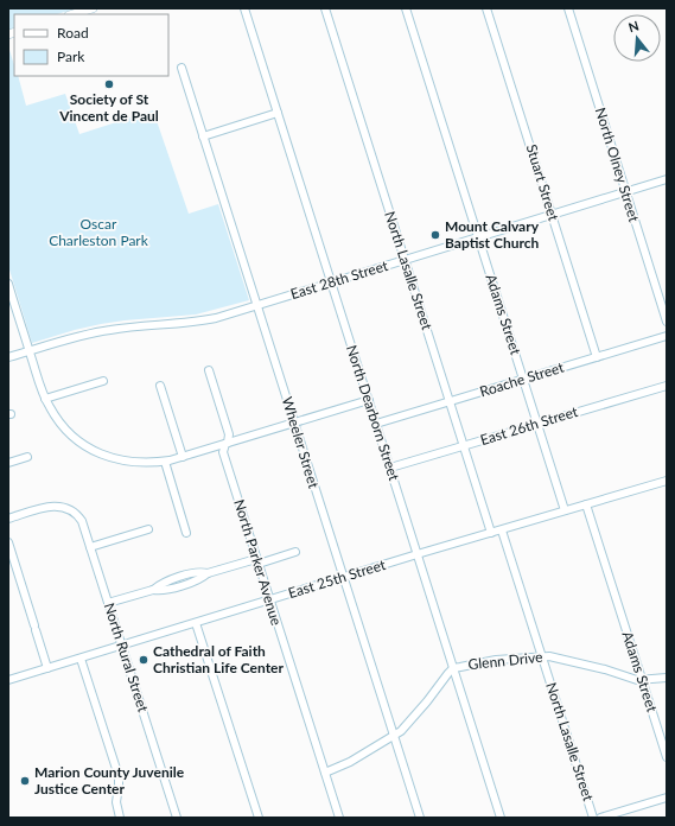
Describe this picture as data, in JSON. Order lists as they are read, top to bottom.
{
  "streets": {
    "street": [
      "North Olney Street",
      "Stuart Street",
      "North Lasalle Street",
      "East 28th Street",
      "Adams Street",
      "Roache Street",
      "North Dearborn Street",
      "East 26th Street",
      "Wheeler Street",
      "North Parker Avenue",
      "East 25th Street",
      "North Rural Street",
      "Glenn Drive"
    ]
  },
  "crossings": [
    ["North Olney Street", "East 28th Street"],
    ["Stuart Street", "East 28th Street"],
    ["Stuart Street", "Roache Street"],
    ["North Lasalle Street", "East 28th Street"],
    ["North Lasalle Street", "Roache Street"],
    ["North Lasalle Street", "East 26th Street"],
    ["North Lasalle Street", "East 25th Street"],
    ["North Lasalle Street", "Glenn Drive"],
    ["East 28th Street", "Adams Street"],
    ["East 28th Street", "North Dearborn Street"],
    ["East 28th Street", "Wheeler Street"],
    ["Adams Street", "Roache Street"],
    ["Adams Street", "East 26th Street"],
    ["Adams Street", "East 25th Street"],
    ["Adams Street", "Glenn Drive"],
    ["Roache Street", "North Dearborn Street"],
    ["North Dearborn Street", "East 26th Street"],
    ["North Dearborn Street", "East 25th Street"],
    ["North Dearborn Street", "Glenn Drive"],
    ["Wheeler Street", "East 25th Street"],
    ["Wheeler Street", "Glenn Drive"],
    ["North Parker Avenue", "East 25th Street"],
    ["North Parker Avenue", "Glenn Drive"],
    ["East 25th Street", "North Rural Street"]
  ],
  "parks": ["Oscar Charleston Park"],
  "places": [
    "Society of St Vincent de Paul",
    "Mount Calvary Baptist Church",
    "Cathedral of Faith Christian Life Center",
    "Marion County Juvenile Justice Center"
  ],
  "legend": ["Road", "Park"],
  "north": "top"
}
